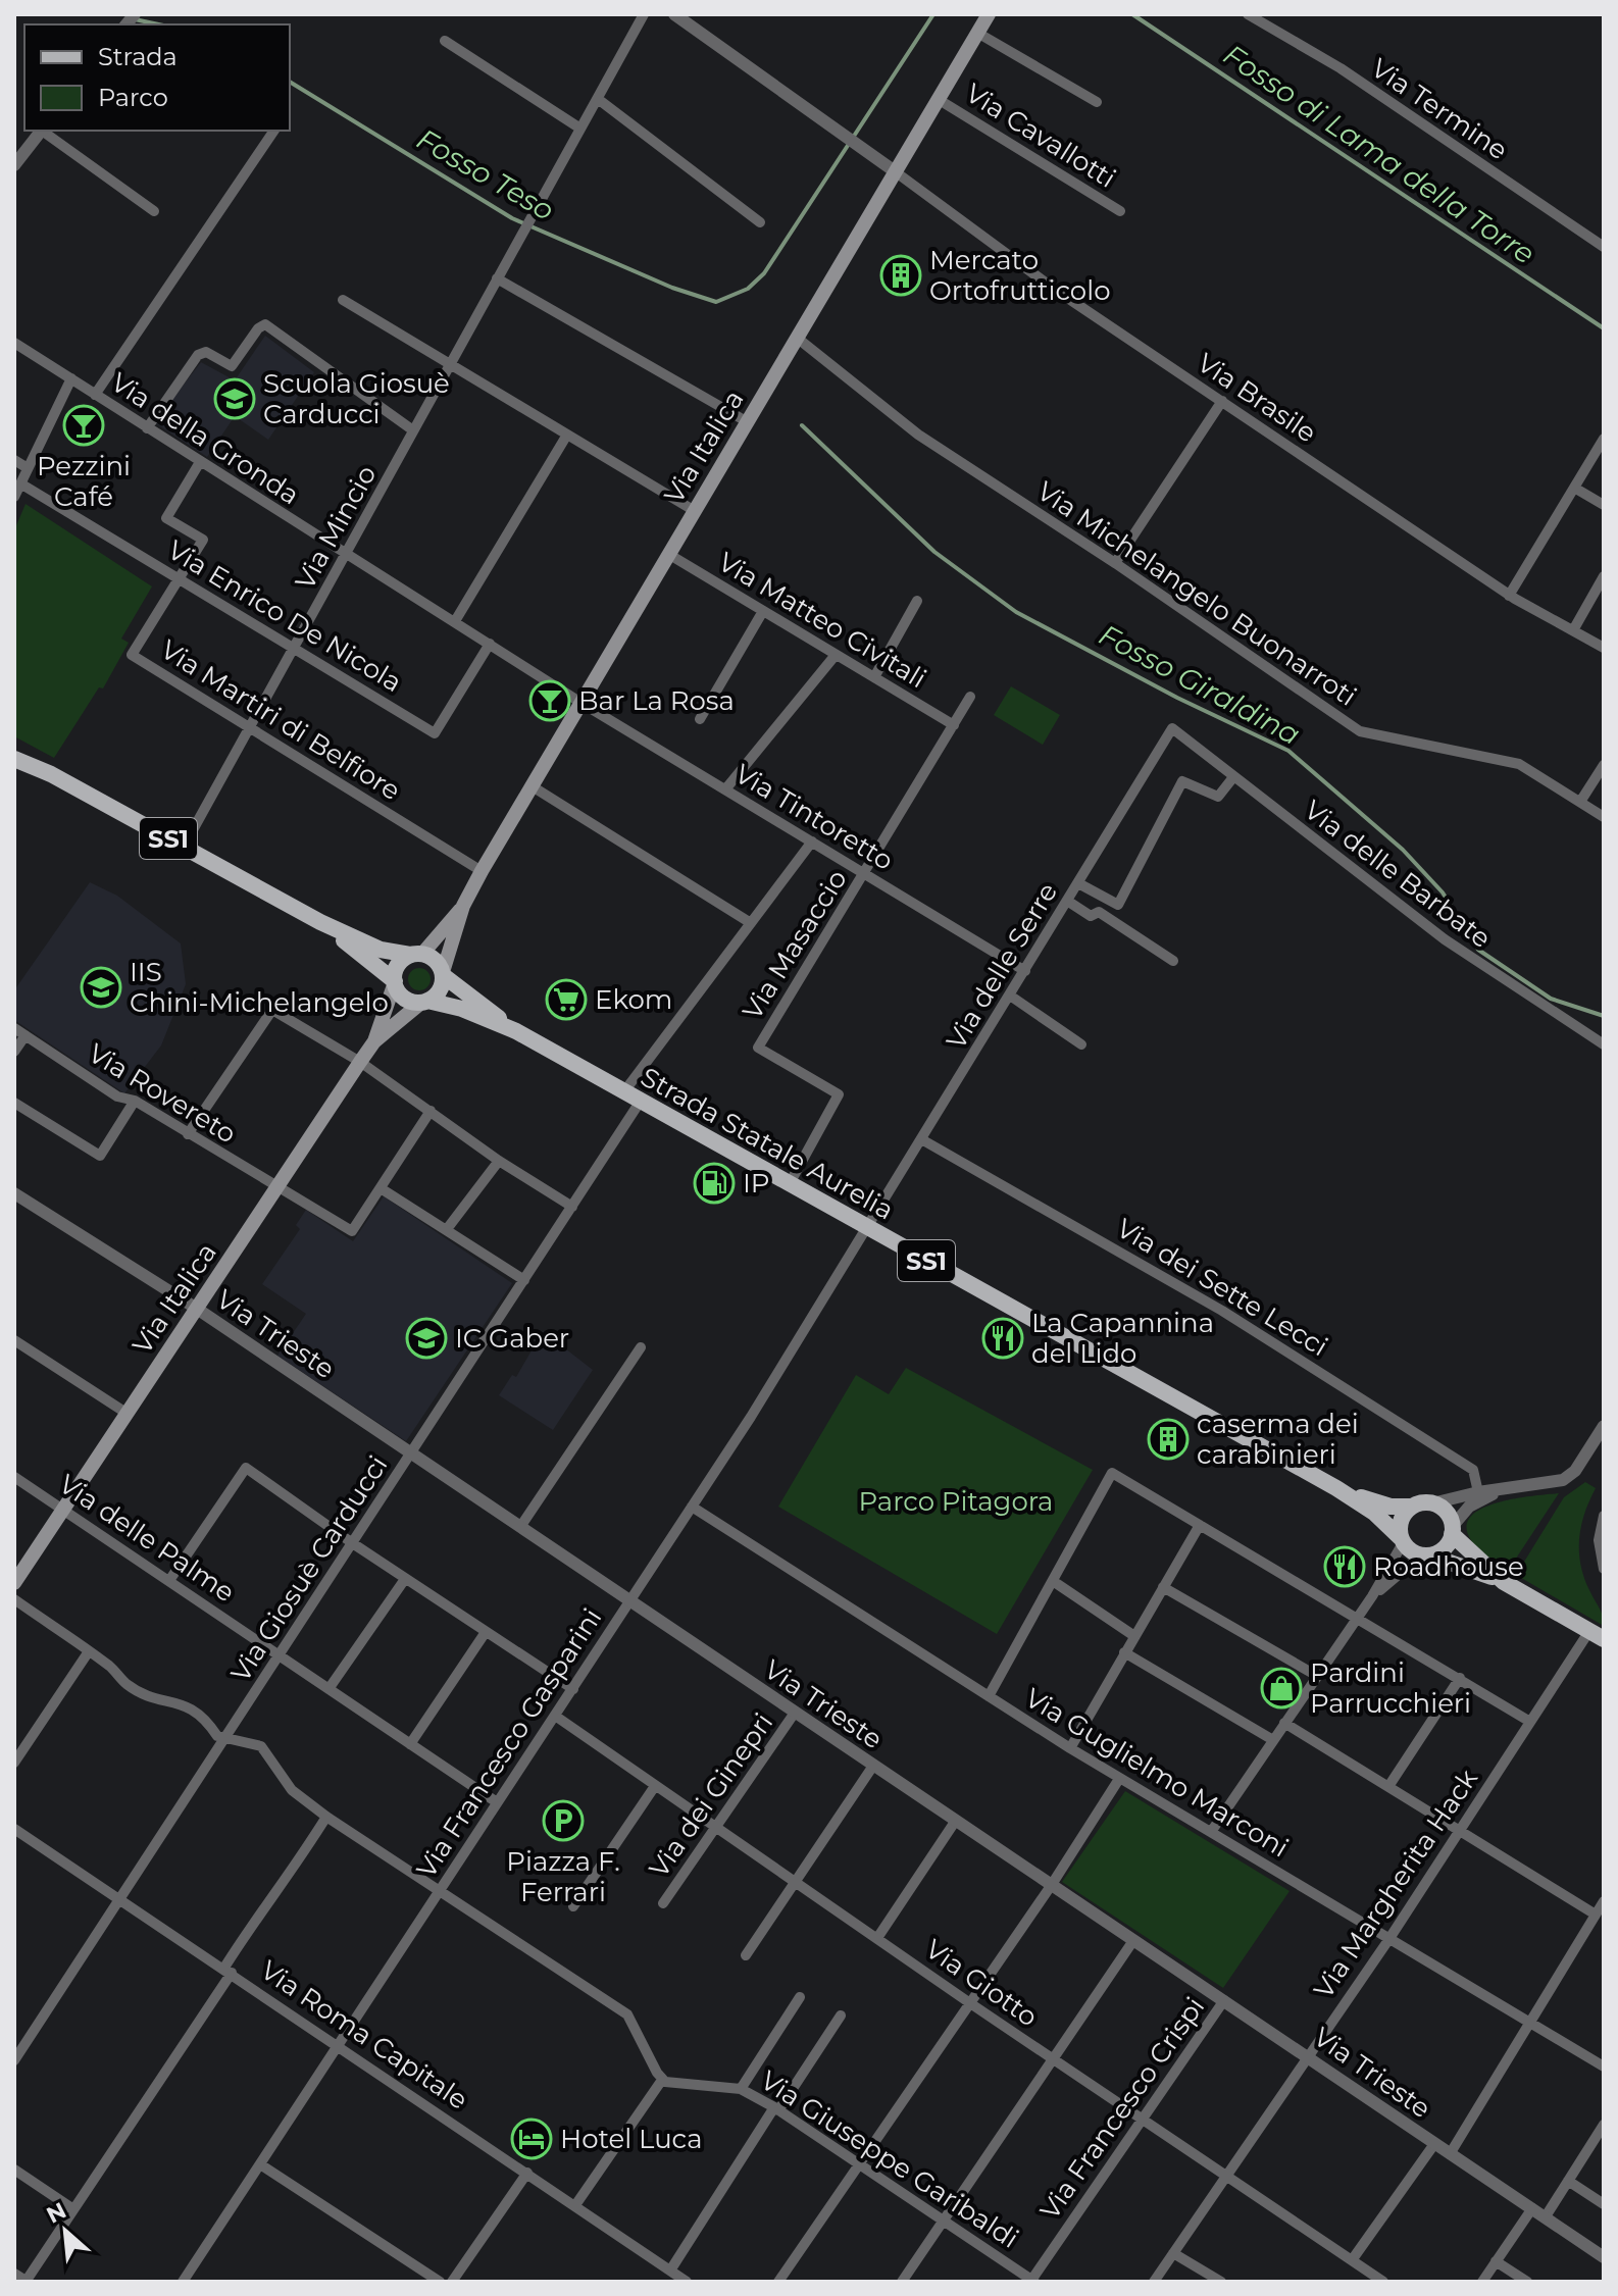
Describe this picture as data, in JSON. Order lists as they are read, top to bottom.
{
  "streets": {
    "main road": ["Via Italica", "SS1", "Strada Statale Aurelia"],
    "street": [
      "Via Termine",
      "Via Cavallotti",
      "Via Brasile",
      "Via della Gronda",
      "Via Mincio",
      "Via Michelangelo Buonarroti",
      "Via Enrico De Nicola",
      "Via Matteo Civitali",
      "Via Martiri di Belfiore",
      "Via Tintoretto",
      "Via delle Barbate",
      "Via Masaccio",
      "Via delle Serre",
      "Via Rovereto",
      "Via dei Sette Lecci",
      "Via Trieste",
      "Via delle Palme",
      "Via Giosuè Carducci",
      "Via Francesco Gasparini",
      "Via Guglielmo Marconi",
      "Via dei Ginepri",
      "Via Margherita Hack",
      "Via Giotto",
      "Via Roma Capitale",
      "Via Francesco Crispi",
      "Via Giuseppe Garibaldi"
    ]
  },
  "crossings": [
    ["Via Cavallotti", "Via Italica"],
    ["Via Brasile", "Via Italica"],
    ["Via della Gronda", "Via Italica"],
    ["Via della Gronda", "Via Mincio"],
    ["Via della Gronda", "Via Enrico De Nicola"],
    ["Via della Gronda", "Via Tintoretto"],
    ["Via Italica", "Via Michelangelo Buonarroti"],
    ["Via Italica", "Via Matteo Civitali"],
    ["Via Italica", "Via Martiri di Belfiore"],
    ["Via Italica", "Via Tintoretto"],
    ["Via Italica", "SS1"],
    ["Via Italica", "Via Rovereto"],
    ["Via Italica", "Strada Statale Aurelia"],
    ["Via Italica", "Via Trieste"],
    ["Via Italica", "Via delle Palme"],
    ["Via Mincio", "Via Enrico De Nicola"],
    ["Via Mincio", "Via Martiri di Belfiore"],
    ["Via Mincio", "SS1"],
    ["Via Enrico De Nicola", "Via Martiri di Belfiore"],
    ["Via Matteo Civitali", "Via Masaccio"],
    ["Via Tintoretto", "Via Masaccio"],
    ["Via Tintoretto", "Via delle Serre"],
    ["SS1", "Strada Statale Aurelia"],
    ["SS1", "Via Margherita Hack"],
    ["Via delle Barbate", "Via delle Serre"],
    ["Via Masaccio", "Strada Statale Aurelia"],
    ["Via delle Serre", "Strada Statale Aurelia"],
    ["Via delle Serre", "Via dei Sette Lecci"],
    ["Via delle Serre", "Via Francesco Gasparini"],
    ["Strada Statale Aurelia", "Via Giosuè Carducci"],
    ["Strada Statale Aurelia", "Via Francesco Gasparini"],
    ["Via Trieste", "Via Giosuè Carducci"],
    ["Via Trieste", "Via Francesco Gasparini"],
    ["Via Trieste", "Via dei Ginepri"],
    ["Via Trieste", "Via Margherita Hack"],
    ["Via Trieste", "Via Francesco Crispi"],
    ["Via delle Palme", "Via Giosuè Carducci"],
    ["Via delle Palme", "Via Francesco Gasparini"],
    ["Via Giosuè Carducci", "Via Roma Capitale"],
    ["Via Francesco Gasparini", "Via Guglielmo Marconi"],
    ["Via Francesco Gasparini", "Via Giotto"],
    ["Via Francesco Gasparini", "Via Roma Capitale"],
    ["Via Guglielmo Marconi", "Via Margherita Hack"],
    ["Via dei Ginepri", "Via Giotto"],
    ["Via Margherita Hack", "Via Giotto"],
    ["Via Giotto", "Via Francesco Crispi"],
    ["Via Francesco Crispi", "Via Giuseppe Garibaldi"]
  ],
  "water": ["Fosso di Lama della Torre", "Fosso Teso", "Fosso Giraldina"],
  "parks": ["Parco Pitagora"],
  "places": {
    "building": ["Mercato Ortofrutticolo", "caserma dei carabinieri"],
    "school or university": ["Scuola Giosuè Carducci", "IIS Chini-Michelangelo", "IC Gaber"],
    "bar": ["Pezzini Café", "Bar La Rosa"],
    "supermarket": ["Ekom"],
    "fuel station": ["IP"],
    "restaurant": ["La Capannina del Lido", "Roadhouse"],
    "shop": ["Pardini Parrucchieri"],
    "parking": ["Piazza F. Ferrari"],
    "hotel": ["Hotel Luca"]
  },
  "legend": ["Strada", "Parco"],
  "north": "top left"
}
